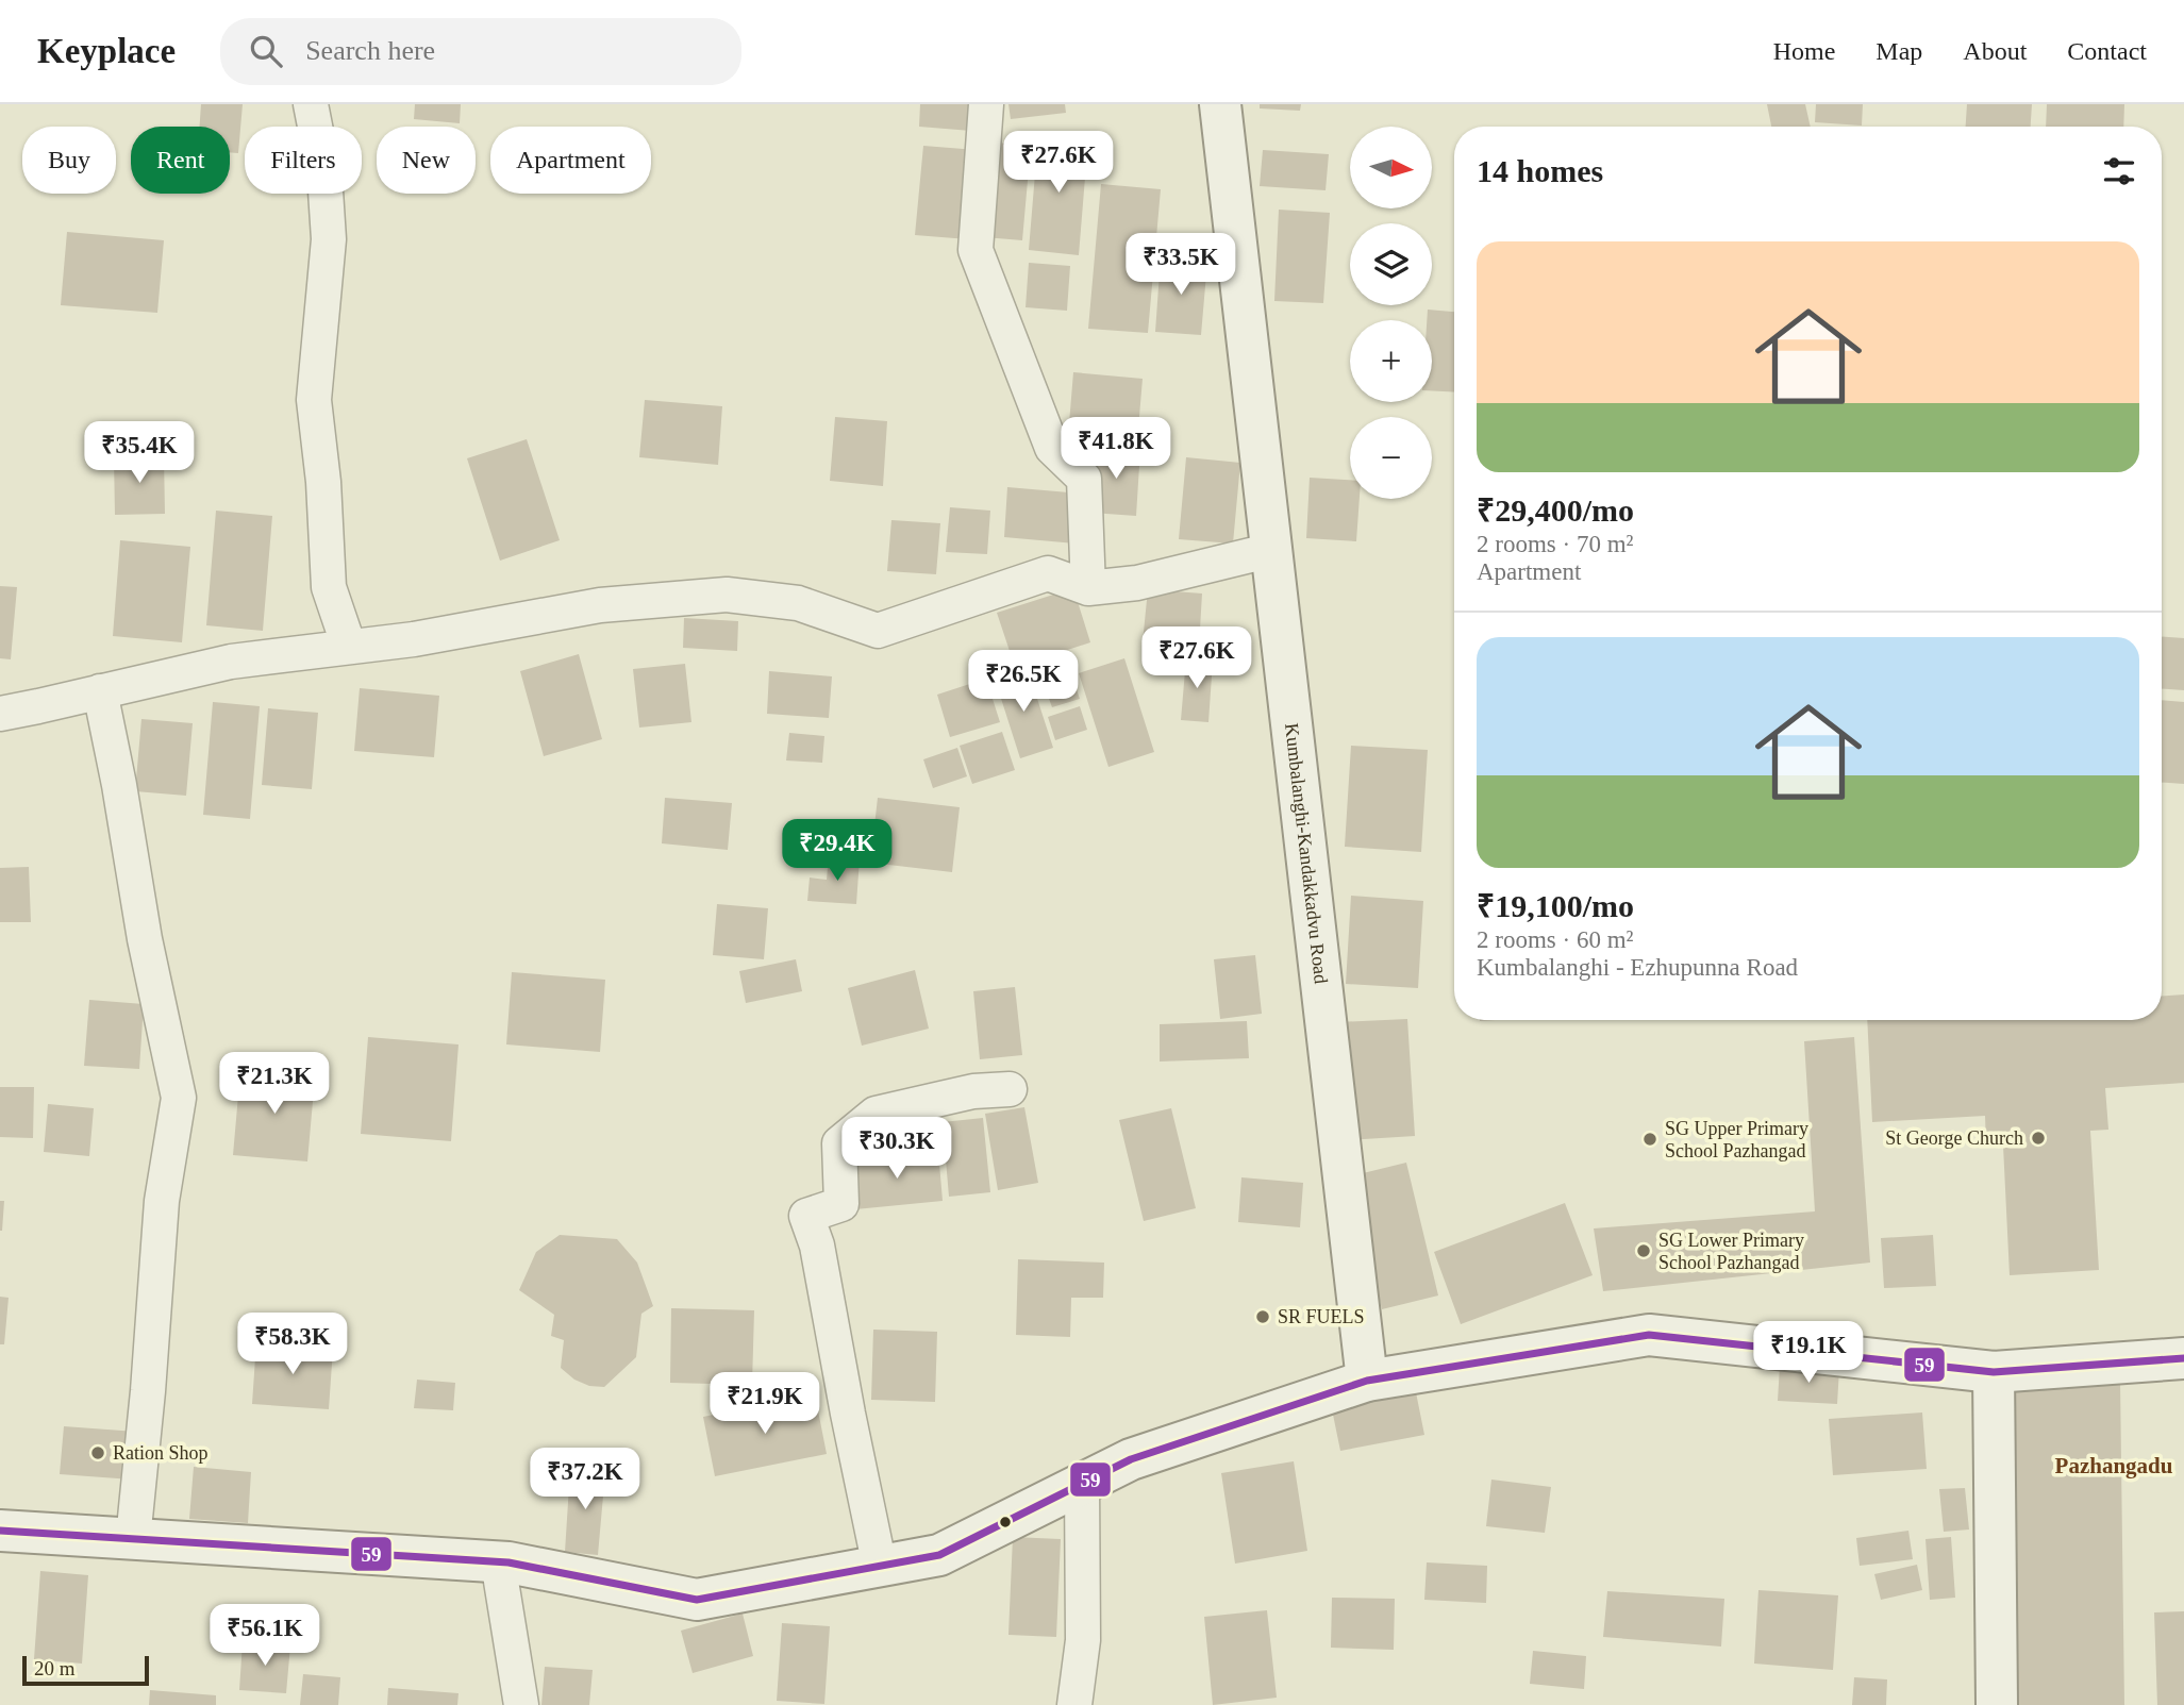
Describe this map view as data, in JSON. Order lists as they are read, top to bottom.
{
  "streets": {
    "main road": ["Kumbalanghi-Kandakkadvu Road"]
  },
  "districts": ["Pazhangadu"],
  "places": [
    "St George Church",
    "SG Upper Primary School Pazhangad",
    "SG Lower Primary School Pazhangad",
    "SR FUELS",
    "Ration Shop"
  ],
  "lines": ["transit line 59"],
  "scale_bar": "20 m",
  "north": "right",
  "page": {
    "header": "Keyplace",
    "search": "Search here",
    "nav": [
      "Home",
      "Map",
      "About",
      "Contact"
    ],
    "map_buttons": ["+", "−"],
    "chip": [
      "Buy",
      "Rent",
      "Filters",
      "New",
      "Apartment"
    ],
    "heading": "14 homes",
    "price": [
      "₹27.6K",
      "₹33.5K",
      "₹41.8K",
      "₹35.4K",
      "₹27.6K",
      "₹26.5K",
      "₹29.4K",
      "₹21.3K",
      "₹30.3K",
      "₹58.3K",
      "₹19.1K",
      "₹21.9K",
      "₹37.2K",
      "₹56.1K"
    ],
    "list": [
      {
        "name": "₹29,400/mo",
        "note": "2 rooms · 70 m² · Apartment"
      },
      {
        "name": "₹19,100/mo",
        "note": "2 rooms · 60 m² · Kumbalanghi - Ezhupunna Road"
      }
    ],
    "scale": "20 m"
  }
}
